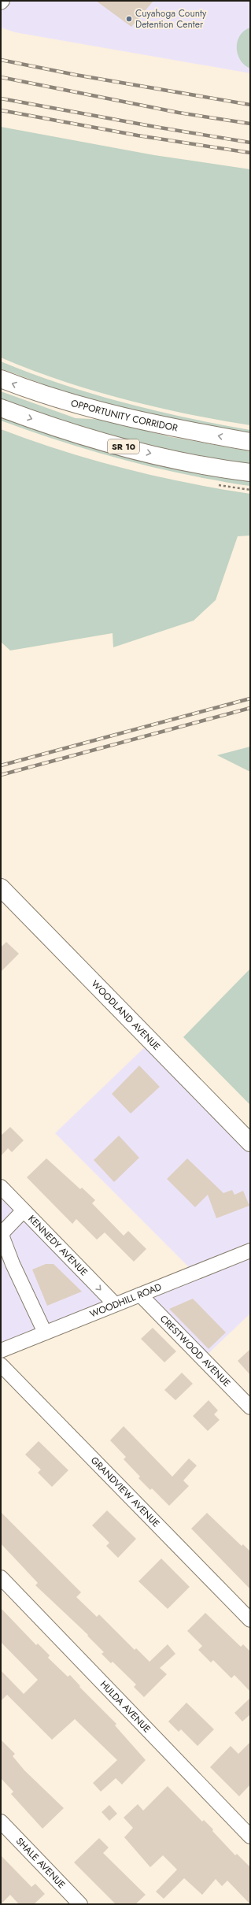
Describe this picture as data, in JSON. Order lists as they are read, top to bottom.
{
  "streets": {
    "main road": ["OPPORTUNITY CORRIDOR", "SR 10", "WOODLAND AVENUE"],
    "street": [
      "KENNEDY AVENUE",
      "WOODHILL ROAD",
      "CRESTWOOD AVENUE",
      "GRANDVIEW AVENUE",
      "HULDA AVENUE",
      "SHALE AVENUE"
    ]
  },
  "crossings": [
    ["KENNEDY AVENUE", "WOODHILL ROAD"],
    ["WOODHILL ROAD", "CRESTWOOD AVENUE"]
  ],
  "one_way": ["KENNEDY AVENUE"],
  "places": ["Cuyahoga County Detention Center"]
}
